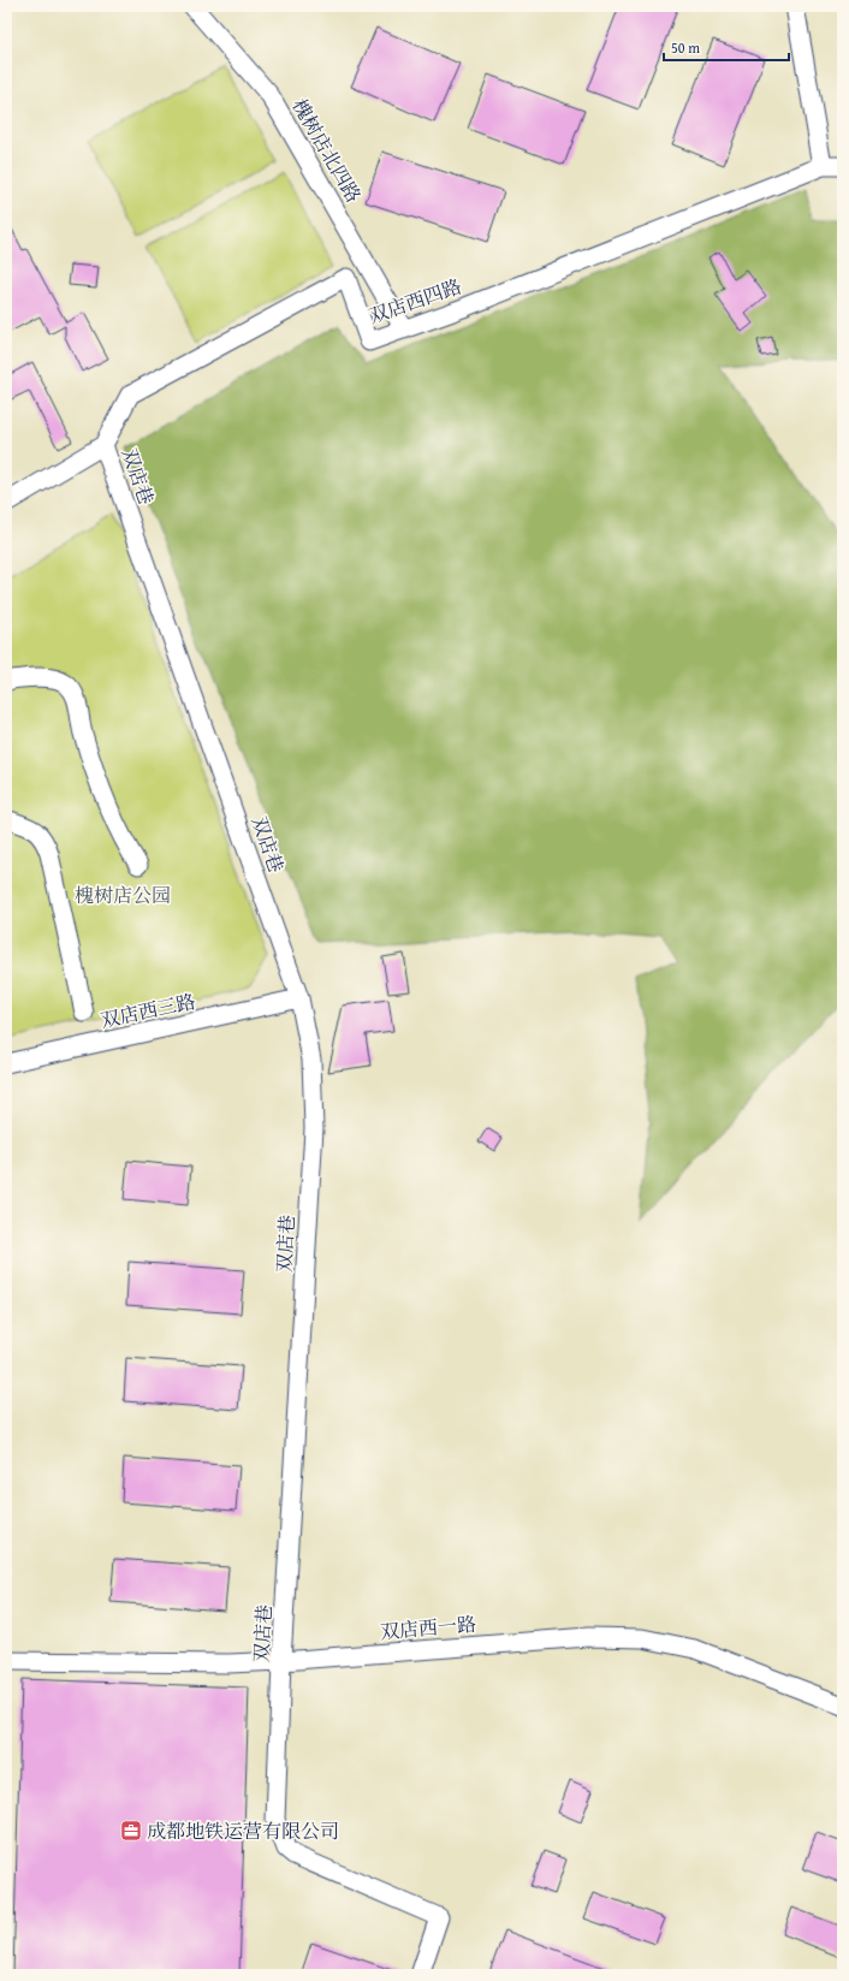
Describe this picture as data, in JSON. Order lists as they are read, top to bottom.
{
  "streets": {
    "street": [
      "槐树店北四路",
      "双店西四路",
      "双店巷",
      "双店西三路",
      "双店西一路"
    ]
  },
  "crossings": [
    ["槐树店北四路", "双店西四路"],
    ["双店西四路", "双店巷"],
    ["双店巷", "双店西三路"],
    ["双店巷", "双店西一路"]
  ],
  "parks": ["槐树店公园"],
  "places": {
    "office": ["成都地铁运营有限公司"]
  },
  "scale_bar": "50 m"
}
